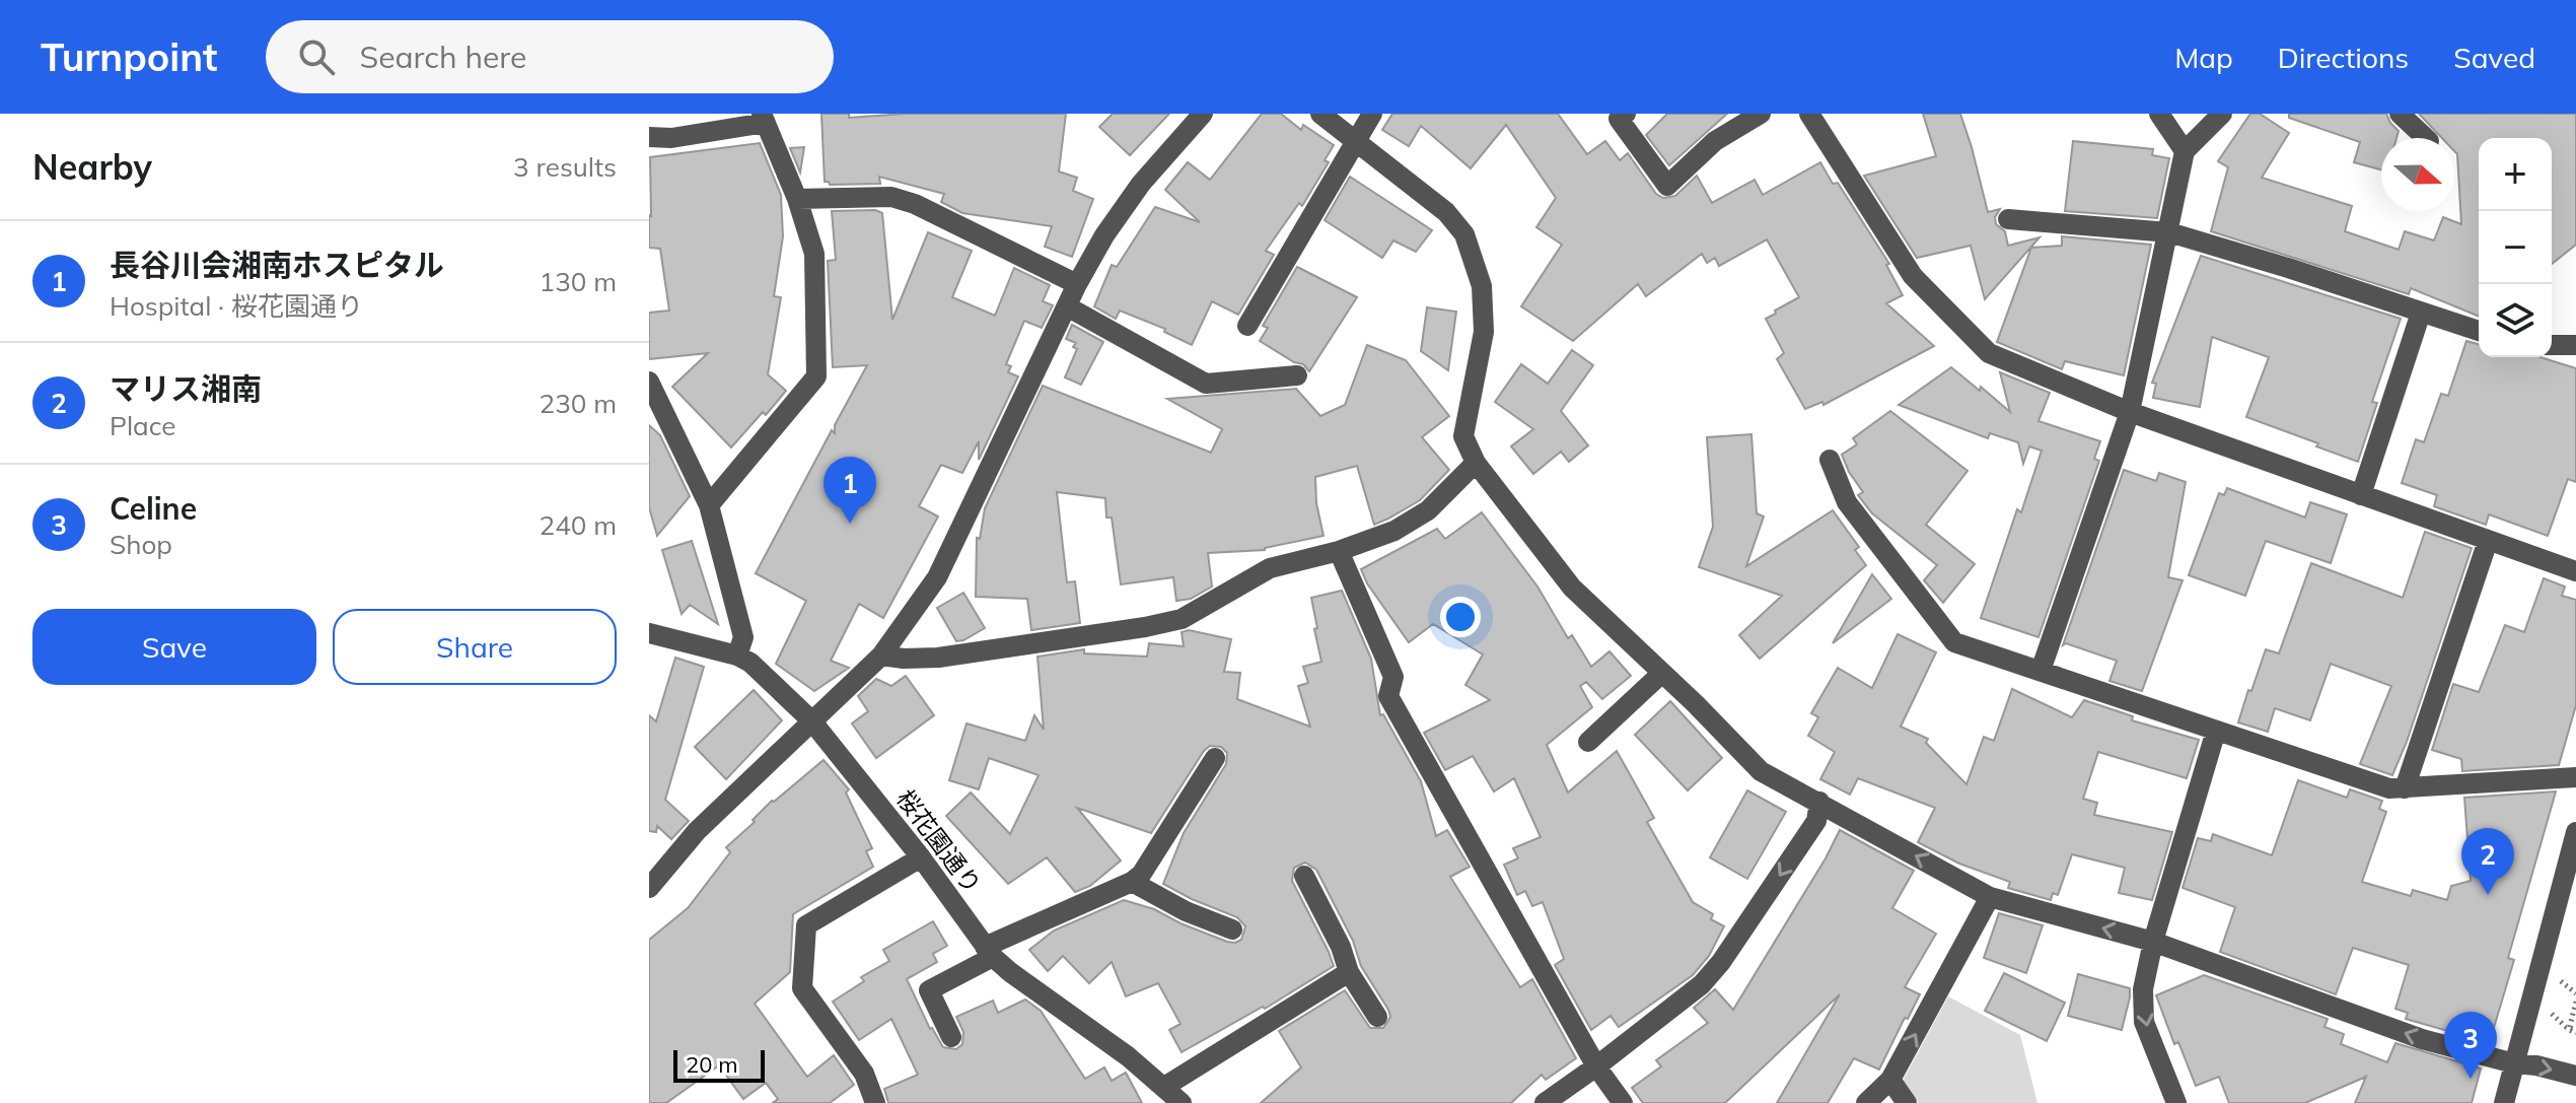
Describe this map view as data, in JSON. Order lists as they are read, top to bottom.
{
  "streets": {
    "street": ["桜花園通り"]
  },
  "scale_bar": "20 m",
  "north": "right",
  "page": {
    "header": "Turnpoint",
    "search": "Search here",
    "nav": ["Map", "Directions", "Saved"],
    "heading": ["Nearby", "3 results"],
    "map_buttons": ["+", "−"],
    "list": [
      {
        "mark": "1",
        "name": "長谷川会湘南ホスピタル",
        "note": "Hospital · 桜花園通り",
        "value": "130 m"
      },
      {
        "mark": "2",
        "name": "マリス湘南",
        "note": "Place",
        "value": "230 m"
      },
      {
        "mark": "3",
        "name": "Celine",
        "note": "Shop",
        "value": "240 m"
      }
    ],
    "pins": ["1", "2", "3"],
    "buttons": ["Save", "Share"],
    "scale": "20 m"
  }
}
